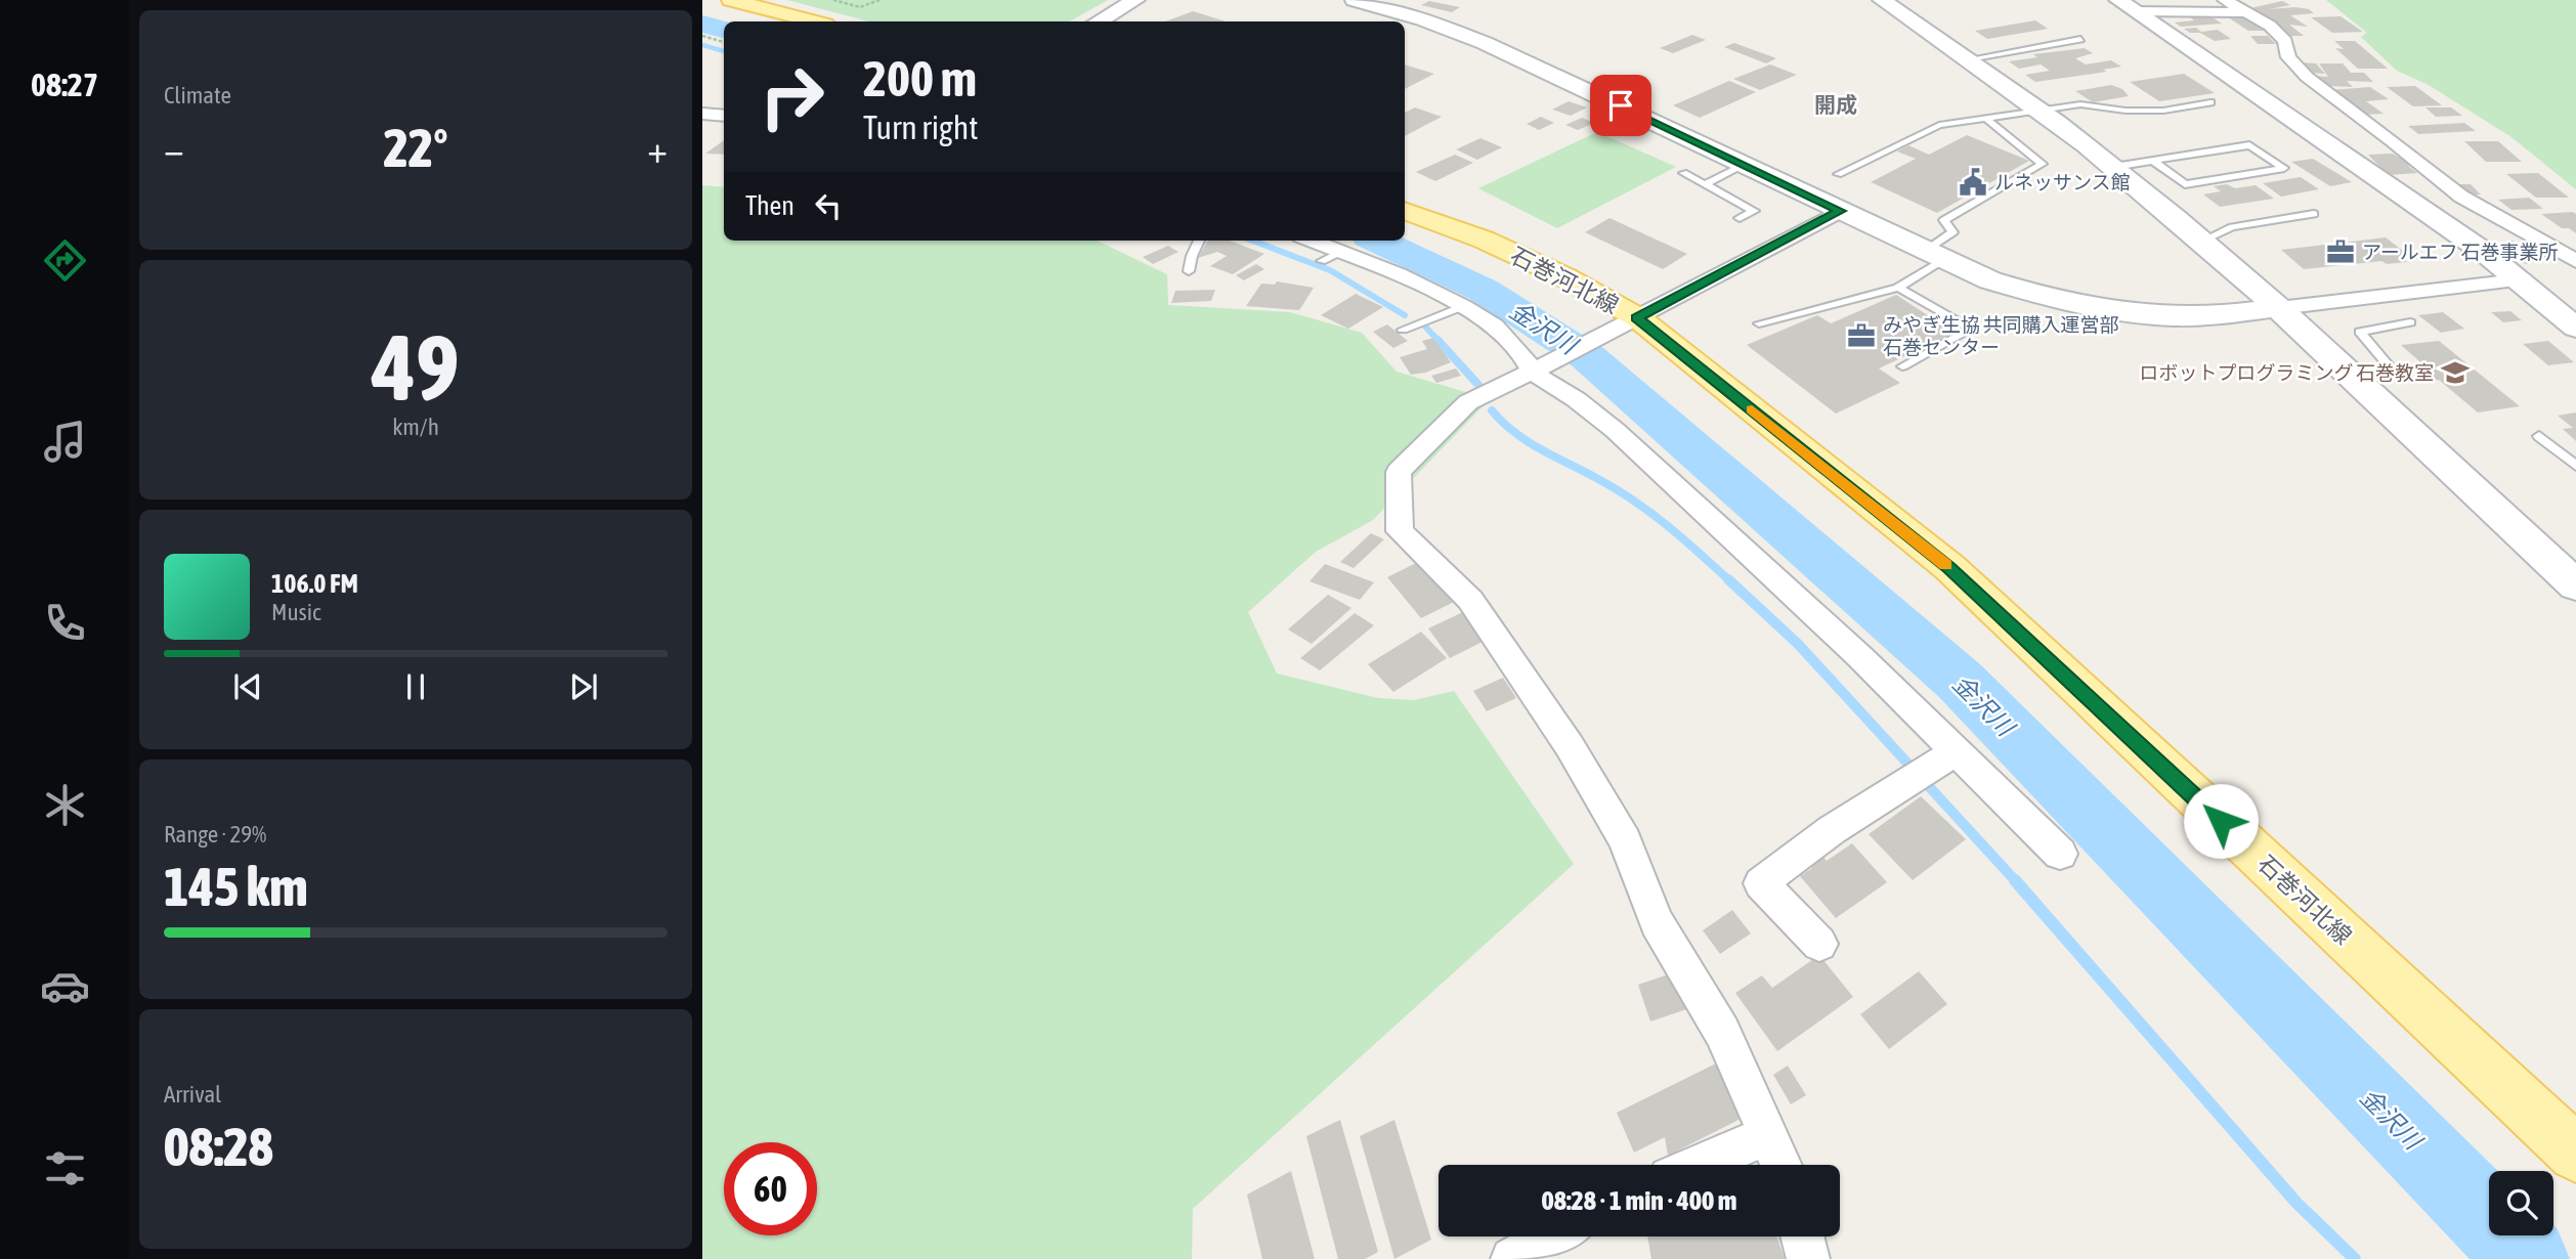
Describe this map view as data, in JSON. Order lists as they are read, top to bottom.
{
  "streets": {
    "main road": ["石巻河北線"]
  },
  "districts": ["開成"],
  "water": ["金沢川"],
  "places": {
    "public building": ["ルネッサンス館"],
    "office": ["アールエフ 石巻事業所", "みやぎ生協 共同購入運営部 石巻センター"],
    "school or university": ["ロボットプログラミング 石巻教室"]
  },
  "page": {
    "tabs": "08:27",
    "tile": [
      "Climate",
      ["49", "km/h"],
      ["Range · 29%", "145 km"],
      ["Arrival", "08:28"]
    ],
    "turn": ["200 m", "Turn right"],
    "heat": ["−", "22°", "+"],
    "then": "Then",
    "song": ["106.0 FM", "Music"],
    "limit": "60",
    "trip": "08:28 · 1 min · 400 m"
  }
}
